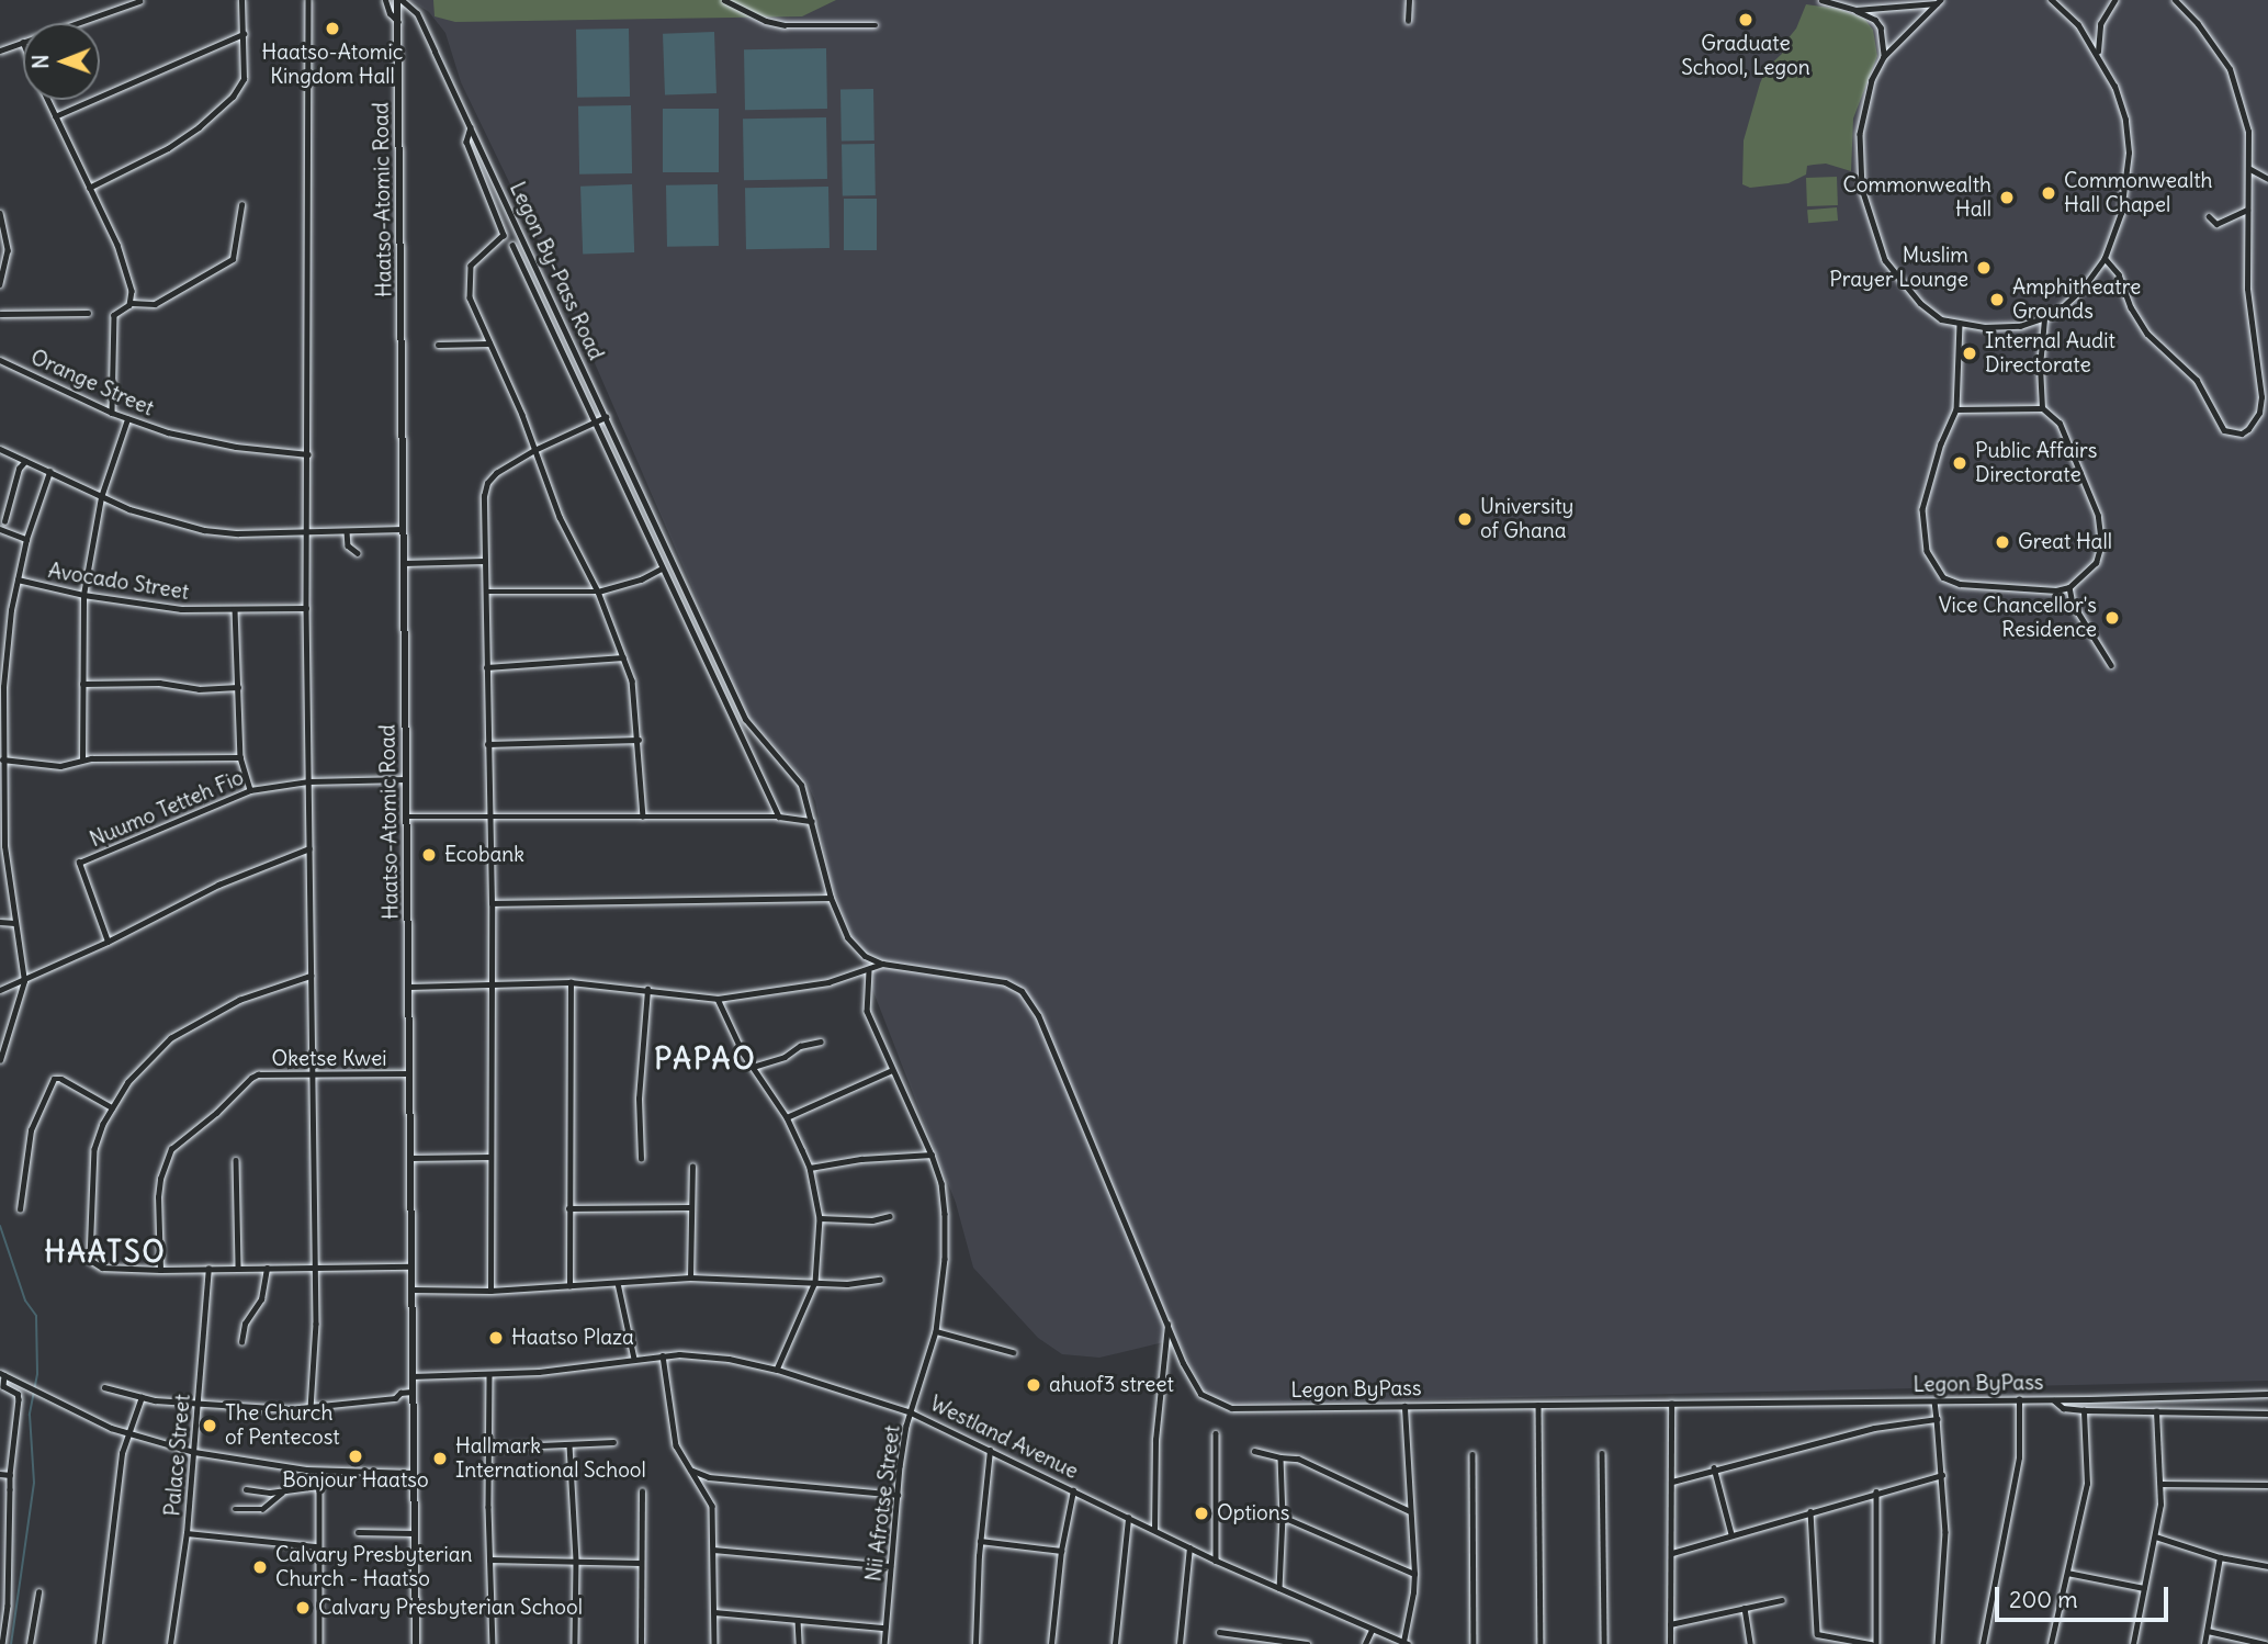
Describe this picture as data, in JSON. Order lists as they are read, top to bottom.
{
  "streets": {
    "main road": ["Haatso-Atomic Road"],
    "street": [
      "Legon By-Pass Road",
      "Orange Street",
      "Avocado Street",
      "Nuumo Tetteh Fio",
      "Oketse Kwei",
      "Legon ByPass",
      "Westland Avenue",
      "Palace Street",
      "Nii Afrotse Street"
    ]
  },
  "crossings": [
    ["Haatso-Atomic Road", "Legon By-Pass Road"],
    ["Haatso-Atomic Road", "Nuumo Tetteh Fio"],
    ["Haatso-Atomic Road", "Oketse Kwei"],
    ["Haatso-Atomic Road", "Westland Avenue"],
    ["Legon By-Pass Road", "Legon ByPass"],
    ["Westland Avenue", "Nii Afrotse Street"]
  ],
  "districts": ["PAPAO", "HAATSO"],
  "places": [
    "Graduate School, Legon",
    "Haatso-Atomic Kingdom Hall",
    "Commonwealth Hall Chapel",
    "Commonwealth Hall",
    "Muslim Prayer Lounge",
    "Amphitheatre Grounds",
    "Internal Audit Directorate",
    "Public Affairs Directorate",
    "University of Ghana",
    "Great Hall",
    "Vice Chancellor's Residence",
    "Ecobank",
    "Haatso Plaza",
    "ahuof3 street",
    "The Church of Pentecost",
    "Bonjour Haatso",
    "Hallmark International School",
    "Options",
    "Calvary Presbyterian Church - Haatso",
    "Calvary Presbyterian School"
  ],
  "scale_bar": "200 m",
  "north": "left"
}
